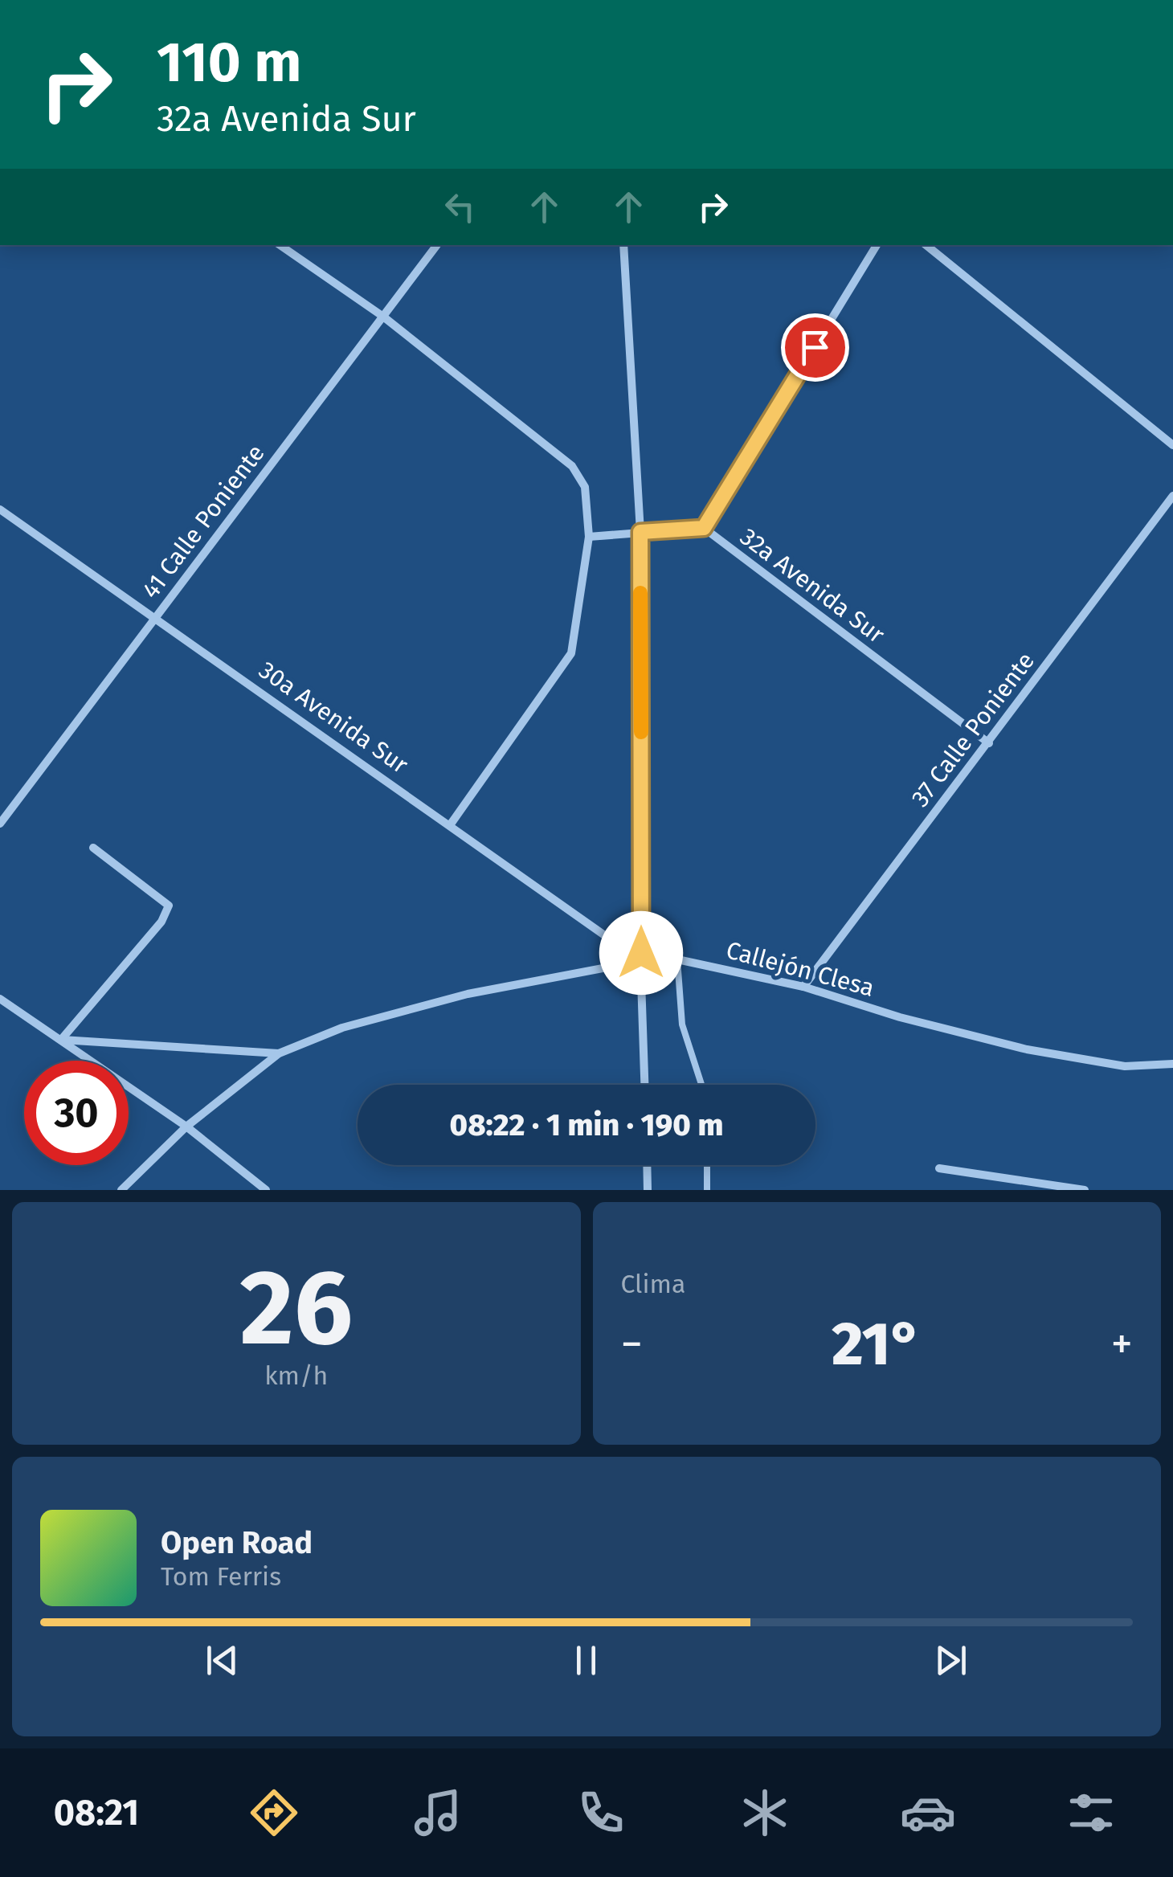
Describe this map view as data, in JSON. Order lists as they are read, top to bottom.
{
  "streets": {
    "street": [
      "41 Calle Poniente",
      "32a Avenida Sur",
      "30a Avenida Sur",
      "37 Calle Poniente",
      "Callejón Clesa"
    ]
  },
  "crossings": [
    ["41 Calle Poniente", "30a Avenida Sur"],
    ["32a Avenida Sur", "37 Calle Poniente"],
    ["30a Avenida Sur", "Callejón Clesa"],
    ["37 Calle Poniente", "Callejón Clesa"]
  ],
  "page": {
    "turn": ["110 m", "32a Avenida Sur"],
    "limit": "30",
    "trip": "08:22 · 1 min · 190 m",
    "tile": [
      ["26", "km/h"],
      "Clima"
    ],
    "heat": ["−", "21°", "+"],
    "song": ["Open Road", "Tom Ferris"],
    "tabs": "08:21"
  }
}
